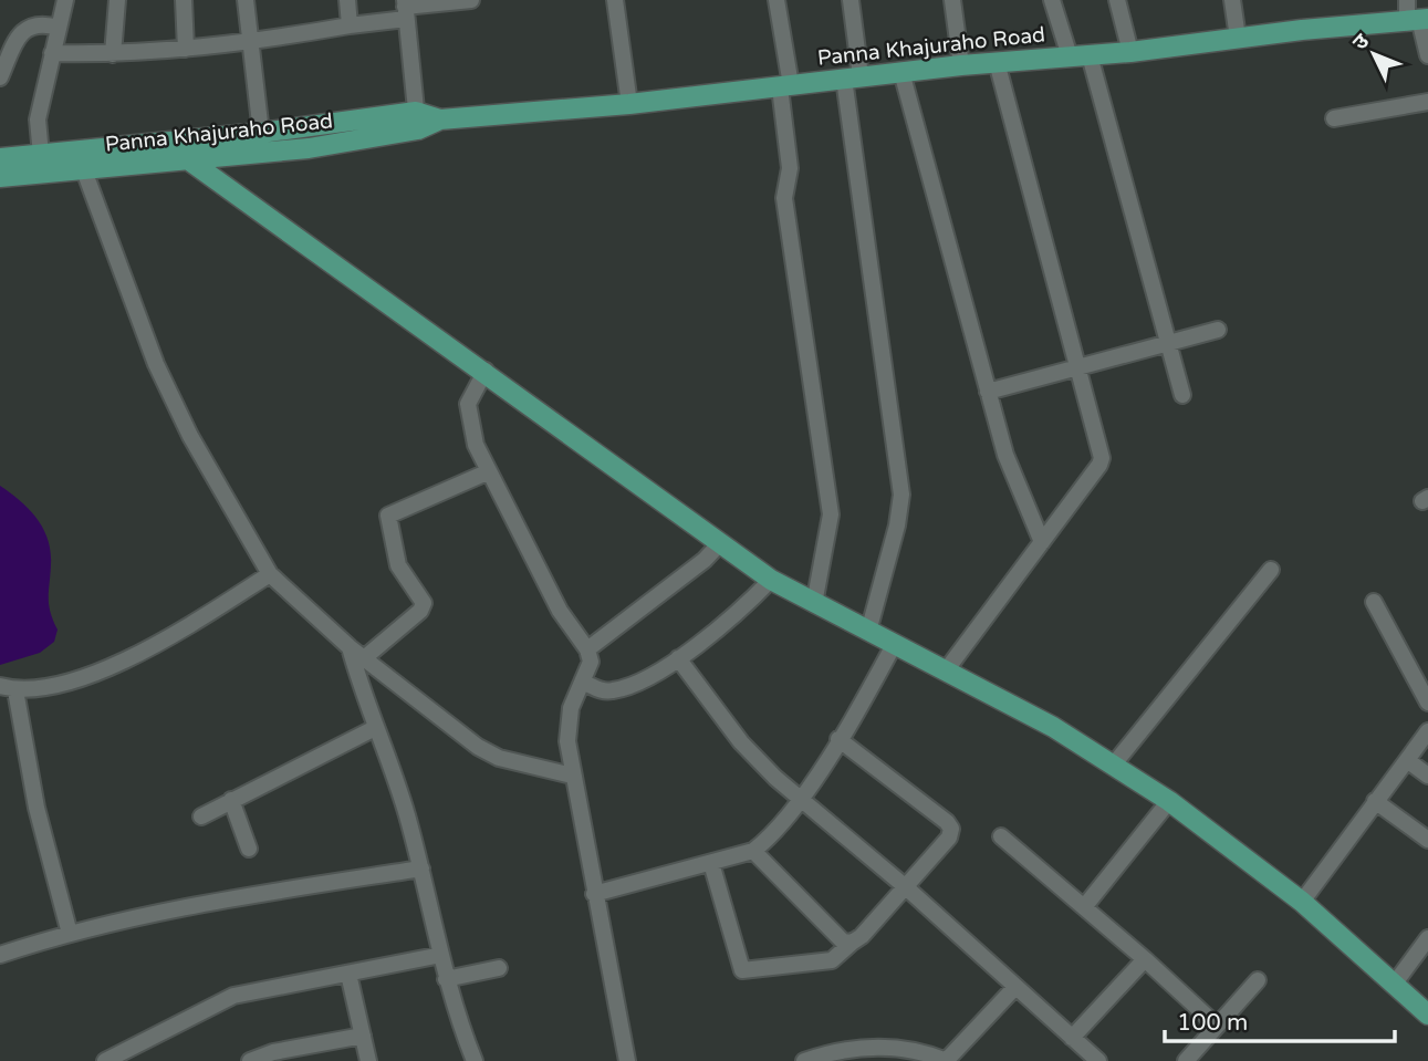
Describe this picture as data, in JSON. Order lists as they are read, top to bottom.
{
  "streets": {
    "main road": ["Panna Khajuraho Road"]
  },
  "scale_bar": "100 m",
  "north": "top left"
}
